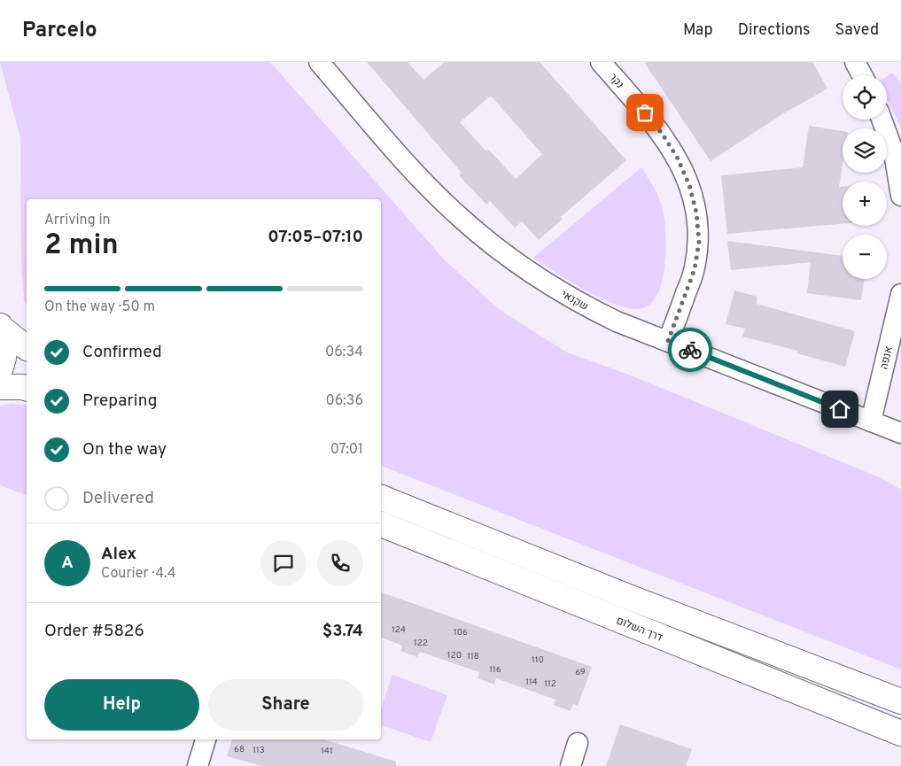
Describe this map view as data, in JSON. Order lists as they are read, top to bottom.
{
  "streets": {
    "street": [
      "נקר",
      "שקנאי",
      "אנפה",
      "דרך השלום"
    ]
  },
  "crossings": [
    ["נקר", "שקנאי"],
    ["שקנאי", "אנפה"]
  ],
  "house_numbers": [
    "124",
    "106",
    "122",
    "120",
    "118",
    "110",
    "116",
    "69",
    "114",
    "112",
    "68",
    "113",
    "141"
  ],
  "page": {
    "header": "Parcelo",
    "nav": ["Map", "Directions", "Saved"],
    "map_buttons": ["+", "−"],
    "heading": ["2 min", "Arriving in", "07:05–07:10"],
    "panel": [
      "Alex",
      "Courier · 4.4",
      "Order #5826",
      "$3.74"
    ],
    "bar": "On the way · 50 m",
    "list": [
      ["Confirmed", "06:34"],
      ["Preparing", "06:36"],
      ["On the way", "07:01"],
      "Delivered"
    ],
    "round": "A",
    "buttons": ["Help", "Share"]
  }
}
